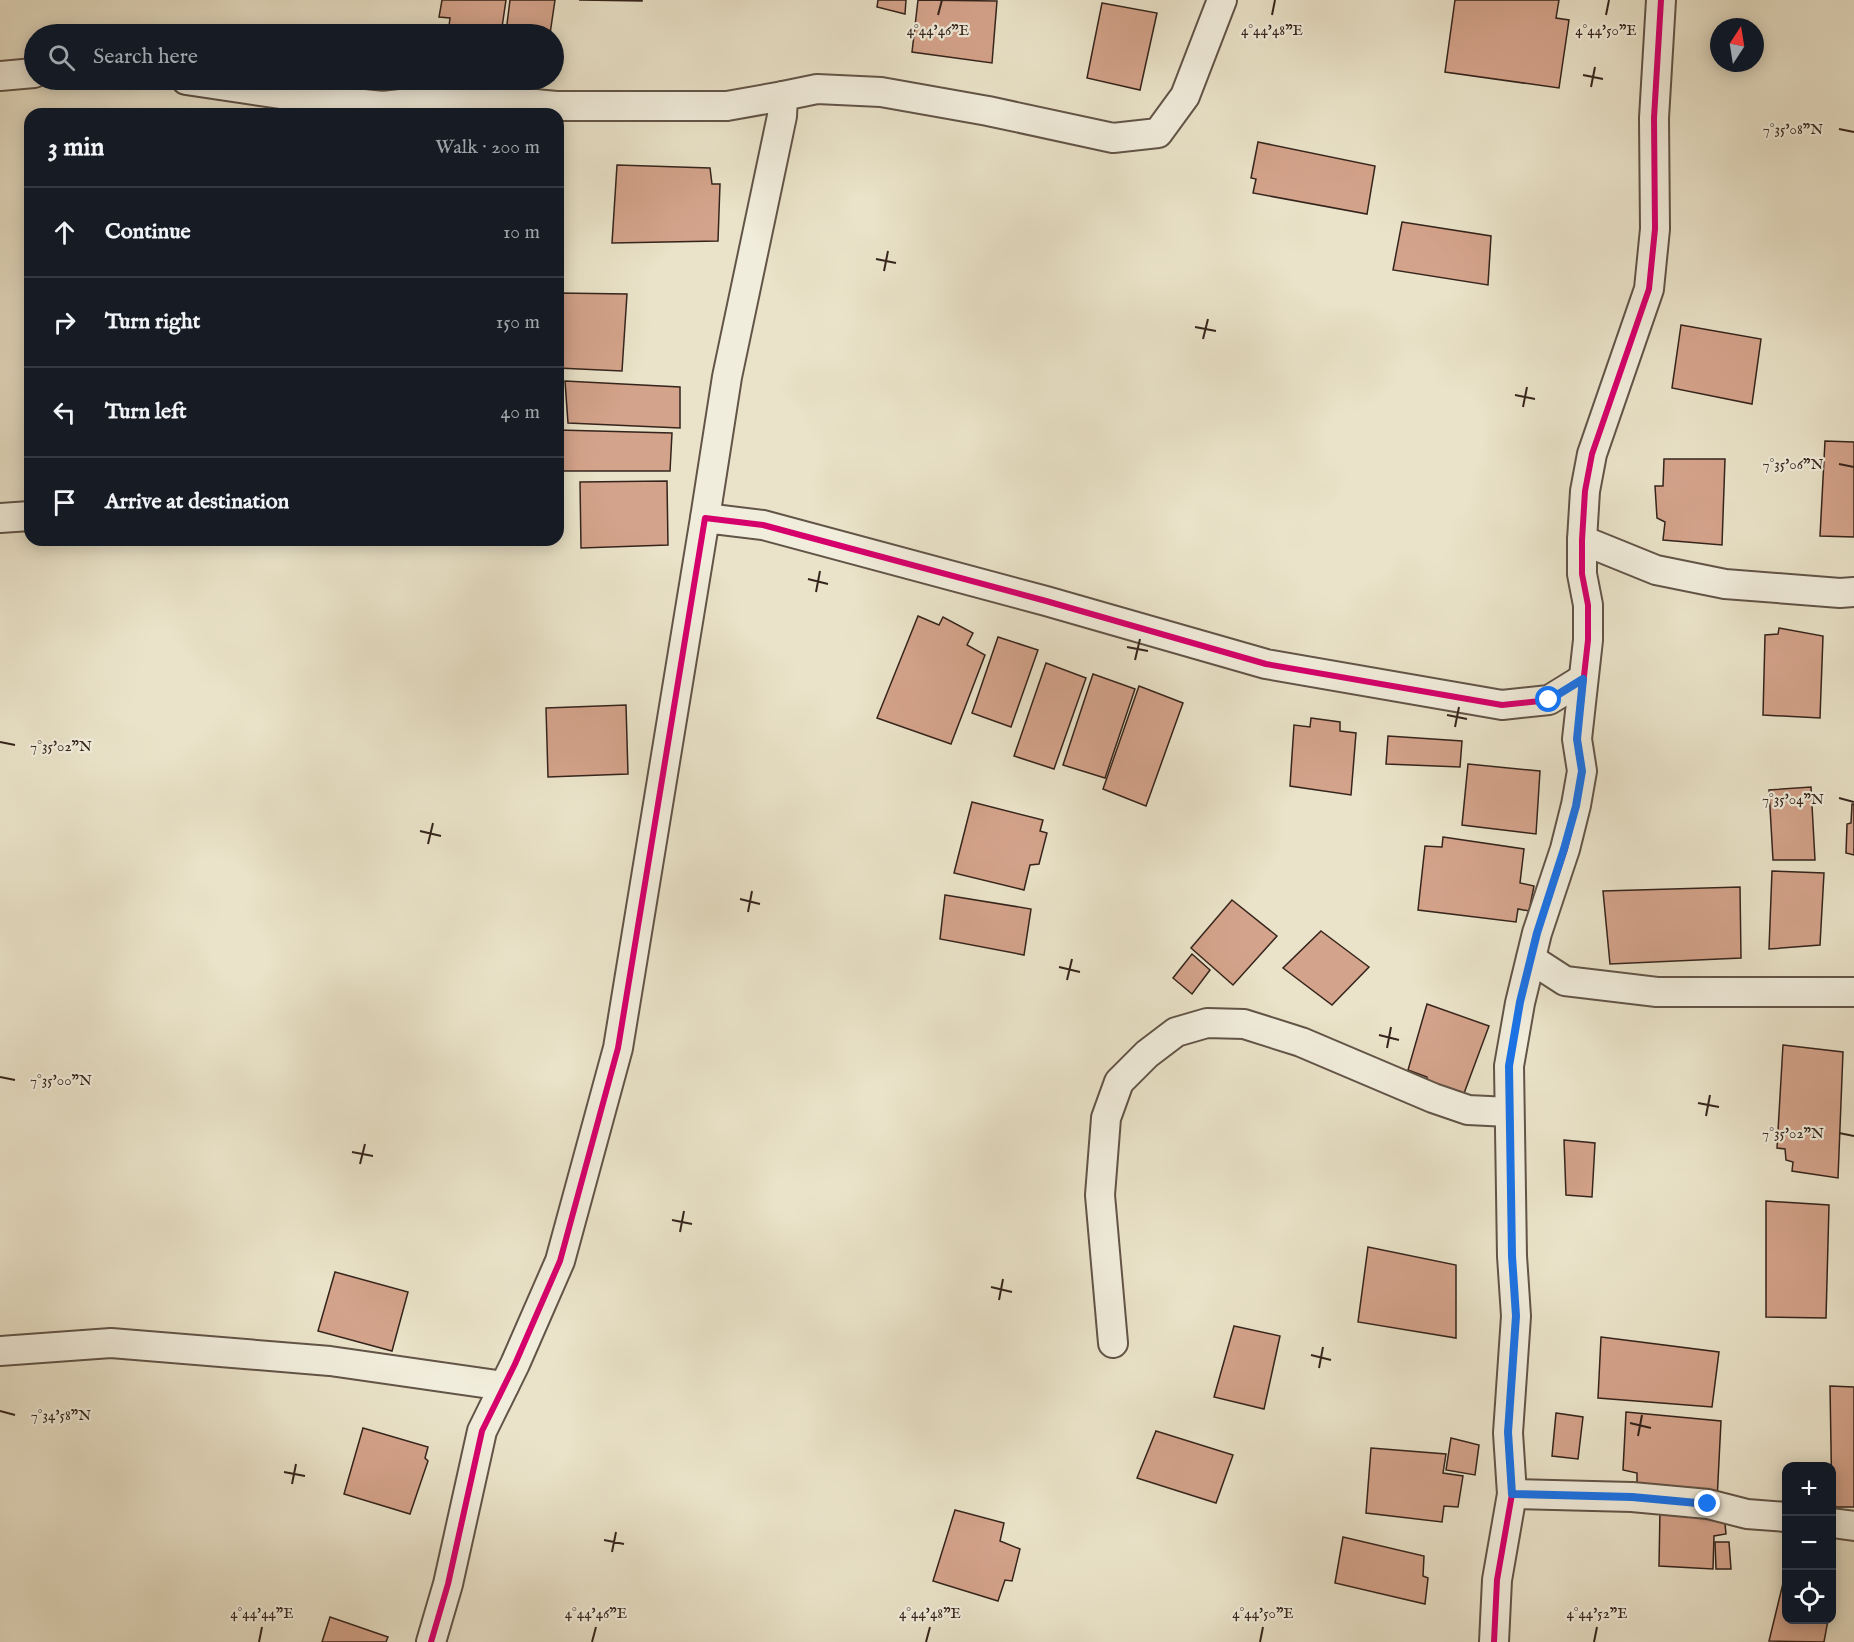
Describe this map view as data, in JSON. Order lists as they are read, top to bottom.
{
  "north": "top",
  "page": {
    "search": "Search here",
    "heading": ["3 min", "Walk · 200 m"],
    "list": [
      ["Continue", "10 m"],
      ["Turn right", "150 m"],
      ["Turn left", "40 m"],
      "Arrive at destination"
    ],
    "map_buttons": ["+", "−"]
  },
  "coordinates": [
    "4°44'46\"E",
    "4°44'48\"E",
    "4°44'50\"E",
    "7°35'08\"N",
    "7°35'06\"N",
    "7°35'02\"N",
    "7°35'04\"N",
    "7°35'00\"N",
    "7°34'58\"N",
    "4°44'44\"E",
    "4°44'52\"E"
  ]
}
